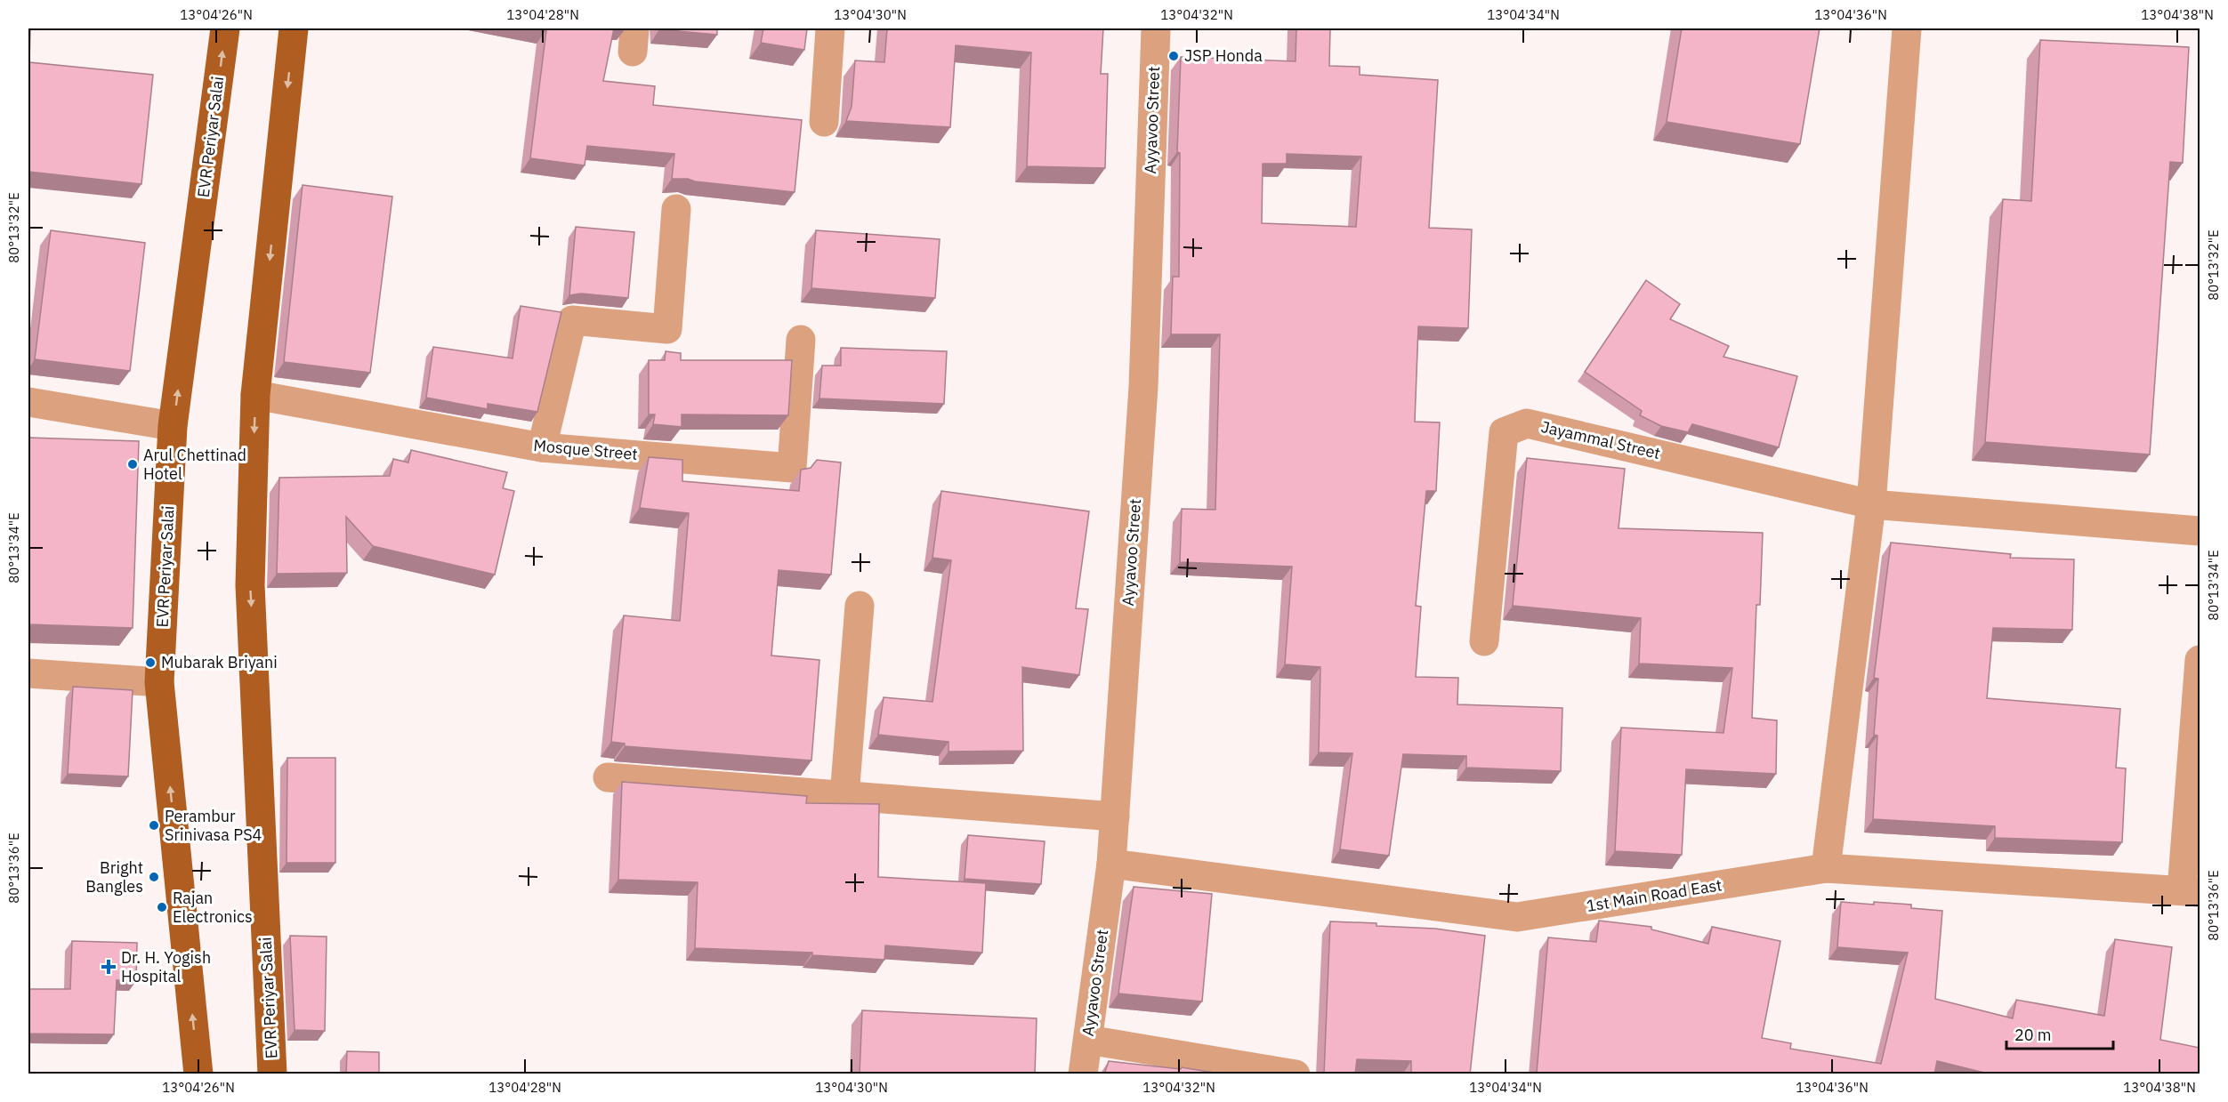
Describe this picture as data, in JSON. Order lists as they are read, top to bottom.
{
  "streets": {
    "main road": ["EVR Periyar Salai"],
    "street": [
      "Ayyavoo Street",
      "Jayammal Street",
      "Mosque Street",
      "1st Main Road East"
    ]
  },
  "crossings": [
    ["Ayyavoo Street", "1st Main Road East"],
    ["EVR Periyar Salai", "Mosque Street"]
  ],
  "places": {
    "other": [
      "JSP Honda",
      "Arul Chettinad Hotel",
      "Mubarak Briyani",
      "Perambur Srinivasa PS4",
      "Bright Bangles",
      "Rajan Electronics"
    ],
    "health": ["Dr. H. Yogish Hospital"]
  },
  "scale_bar": "20 m",
  "coordinates": [
    "13°04'26\"N",
    "13°04'28\"N",
    "13°04'30\"N",
    "13°04'32\"N",
    "13°04'34\"N",
    "13°04'36\"N",
    "13°04'38\"N",
    "80°13'32\"E",
    "80°13'34\"E",
    "80°13'36\"E"
  ]
}
